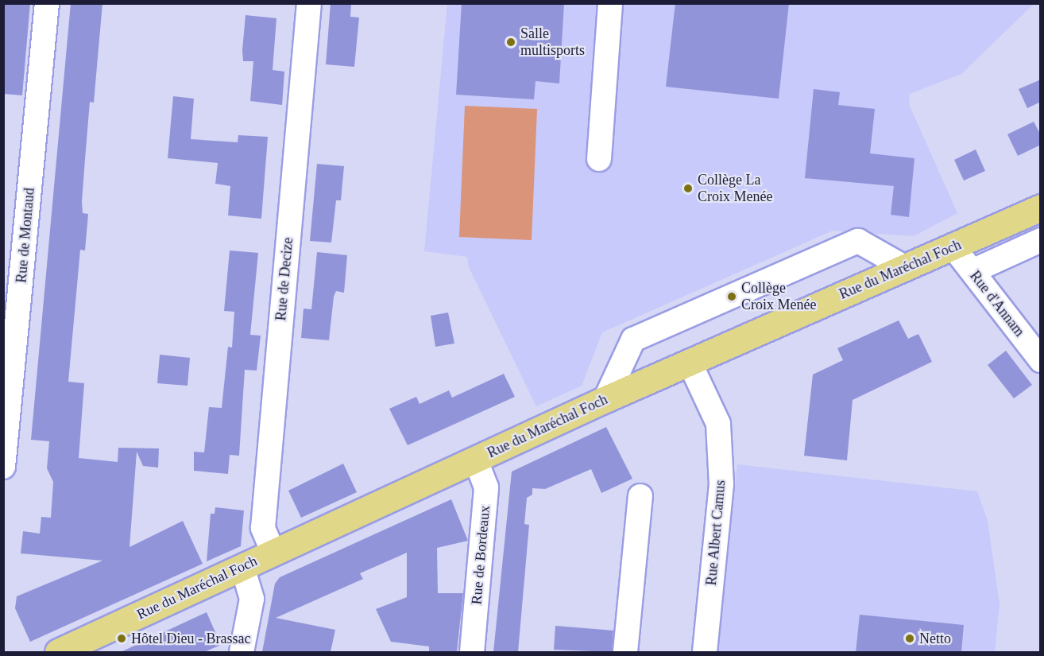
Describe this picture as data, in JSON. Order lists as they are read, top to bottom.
{
  "streets": {
    "main road": ["Rue du Maréchal Foch"],
    "street": [
      "Rue de Montaud",
      "Rue de Decize",
      "Rue d'Annam",
      "Rue Albert Camus",
      "Rue de Bordeaux"
    ]
  },
  "crossings": [
    ["Rue du Maréchal Foch", "Rue de Decize"],
    ["Rue du Maréchal Foch", "Rue d'Annam"],
    ["Rue du Maréchal Foch", "Rue Albert Camus"],
    ["Rue du Maréchal Foch", "Rue de Bordeaux"]
  ],
  "places": [
    "Salle multisports",
    "Collège La Croix Menée",
    "Collège Croix Menée",
    "Hôtel Dieu - Brassac",
    "Netto"
  ]
}
